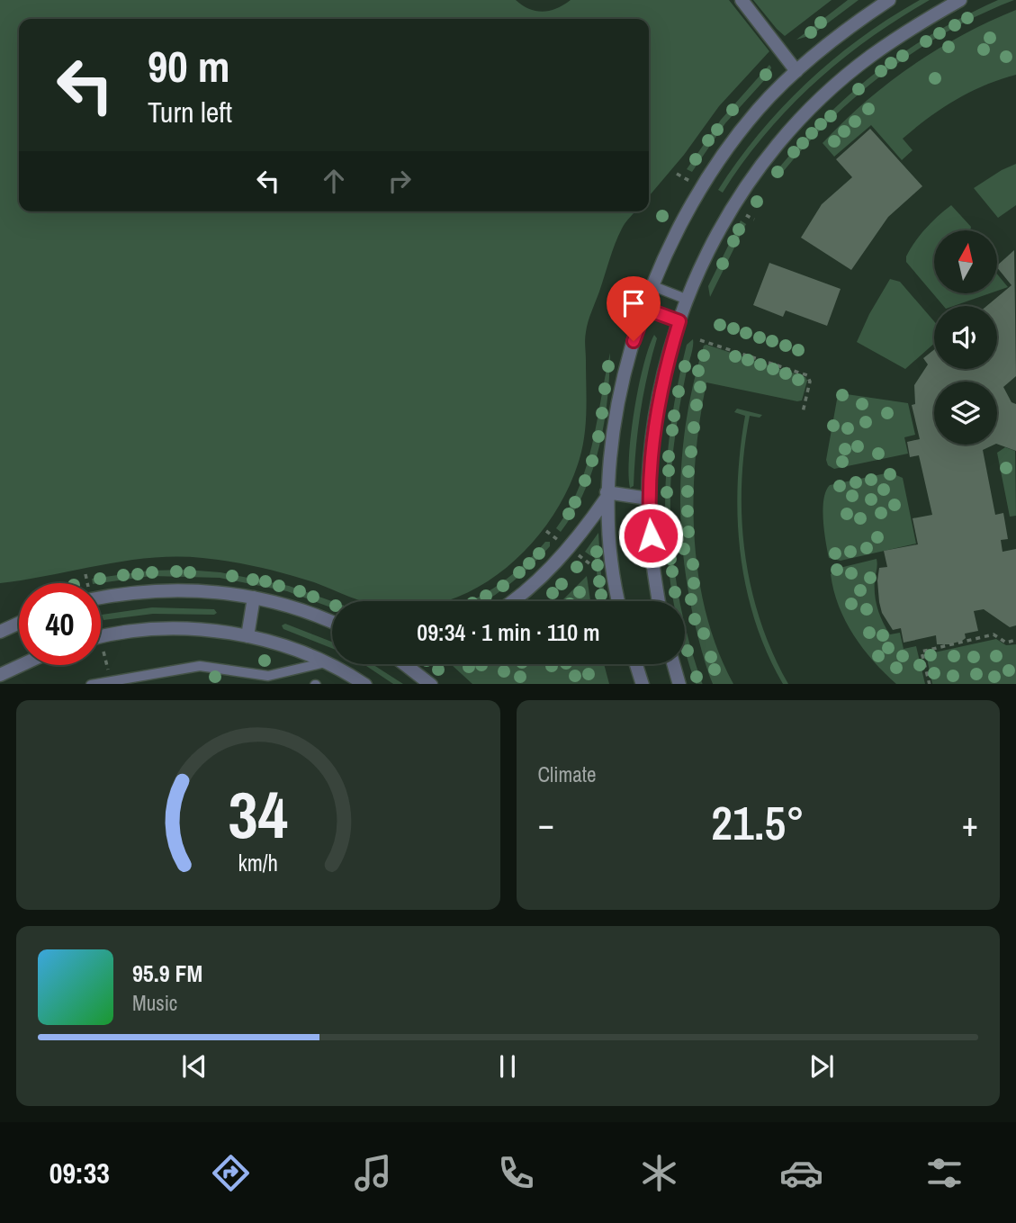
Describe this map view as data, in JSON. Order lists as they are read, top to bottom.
{
  "north": "top",
  "page": {
    "turn": ["90 m", "Turn left"],
    "limit": "40",
    "trip": "09:34 · 1 min · 110 m",
    "tile": "Climate",
    "heat": ["−", "21.5°", "+"],
    "song": ["95.9 FM", "Music"],
    "tabs": "09:33",
    "gauge": ["34", "km/h"]
  }
}
